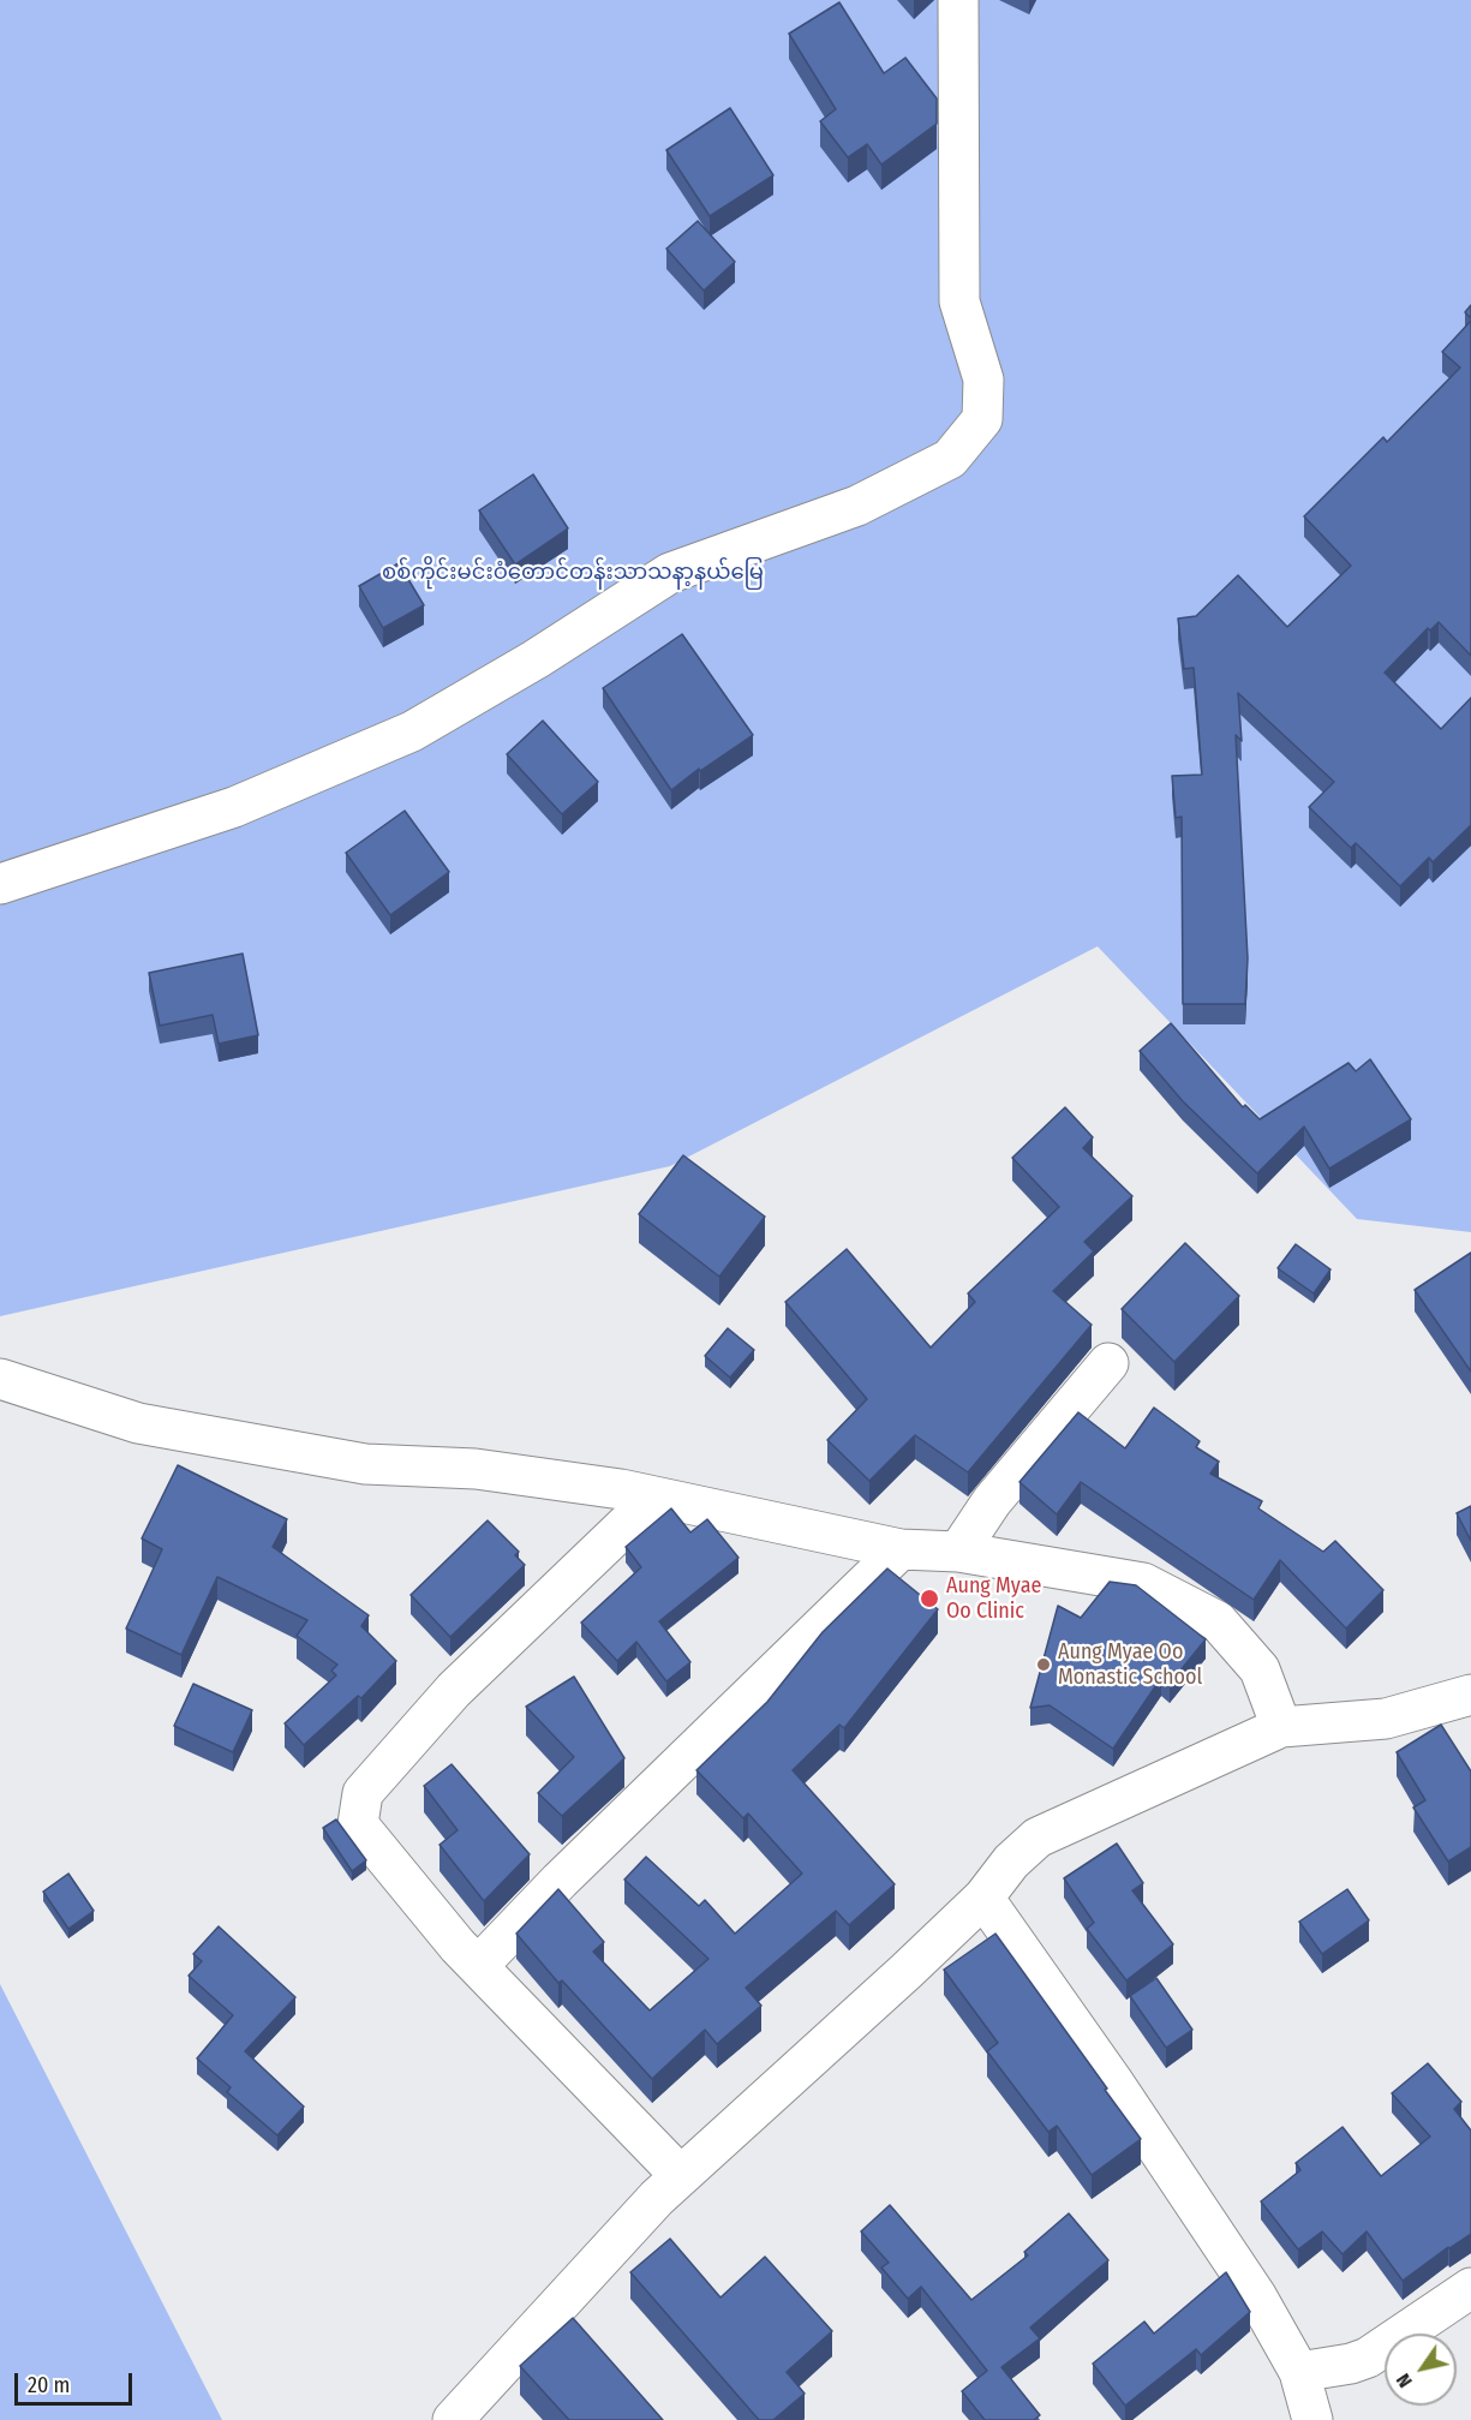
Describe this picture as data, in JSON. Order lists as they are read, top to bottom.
{
  "parks": ["စစ်ကိုင်းမင်းဝံတောင်တန်းသာသနာ့နယ်မြေ"],
  "places": ["Aung Myae Oo Clinic", "Aung Myae Oo Monastic School"],
  "scale_bar": "20 m",
  "north": "bottom left"
}
